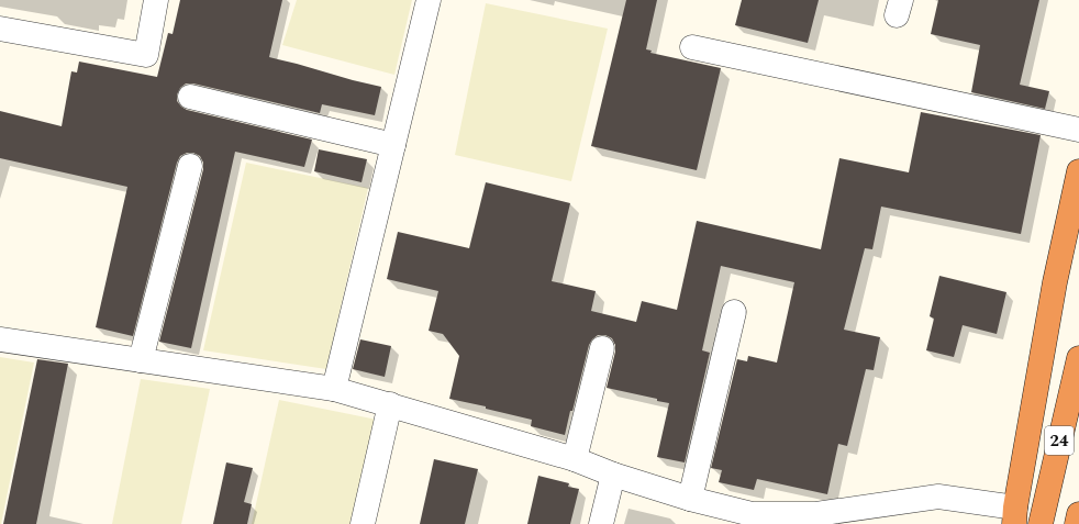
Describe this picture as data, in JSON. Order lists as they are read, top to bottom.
{
  "streets": {
    "highway": ["24"]
  }
}
